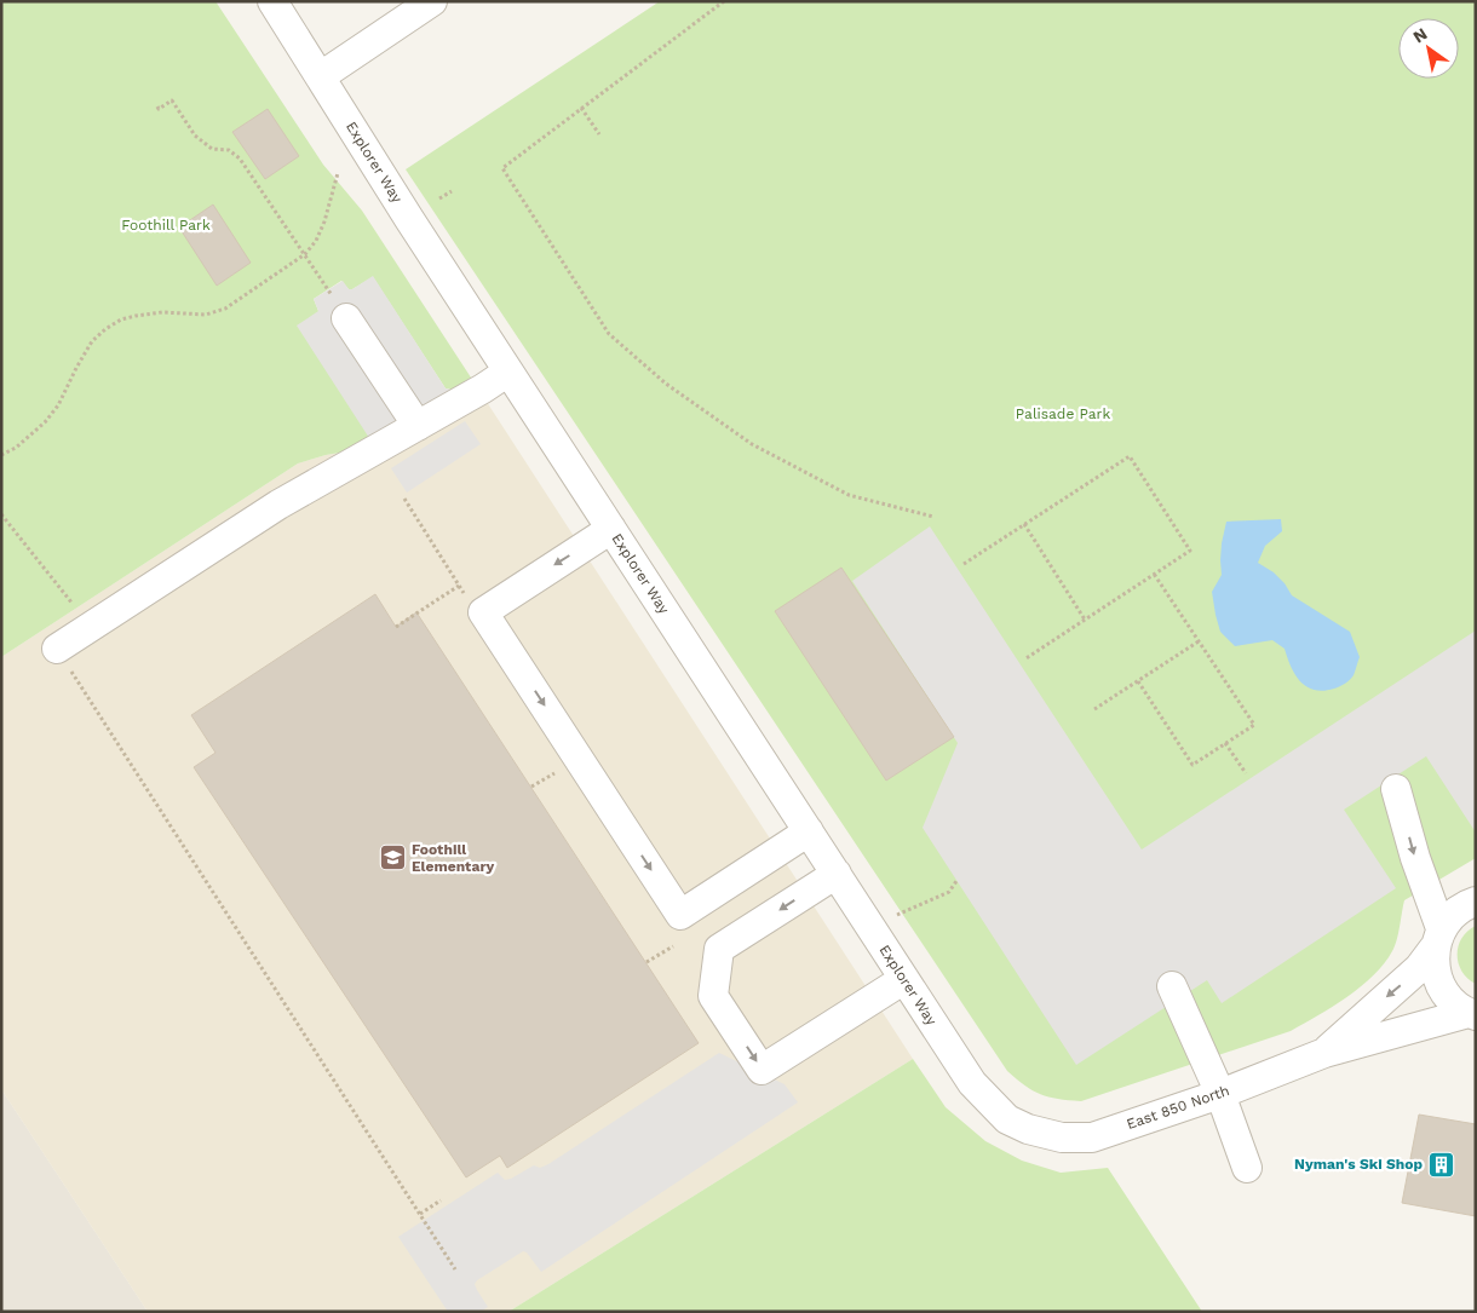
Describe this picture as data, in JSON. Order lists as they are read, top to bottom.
{
  "streets": {
    "street": ["Explorer Way", "East 850 North"]
  },
  "crossings": [
    ["Explorer Way", "East 850 North"]
  ],
  "parks": ["Foothill Park", "Palisade Park"],
  "places": {
    "school or university": ["Foothill Elementary"],
    "building": ["Nyman's Ski Shop"]
  },
  "north": "top left"
}
